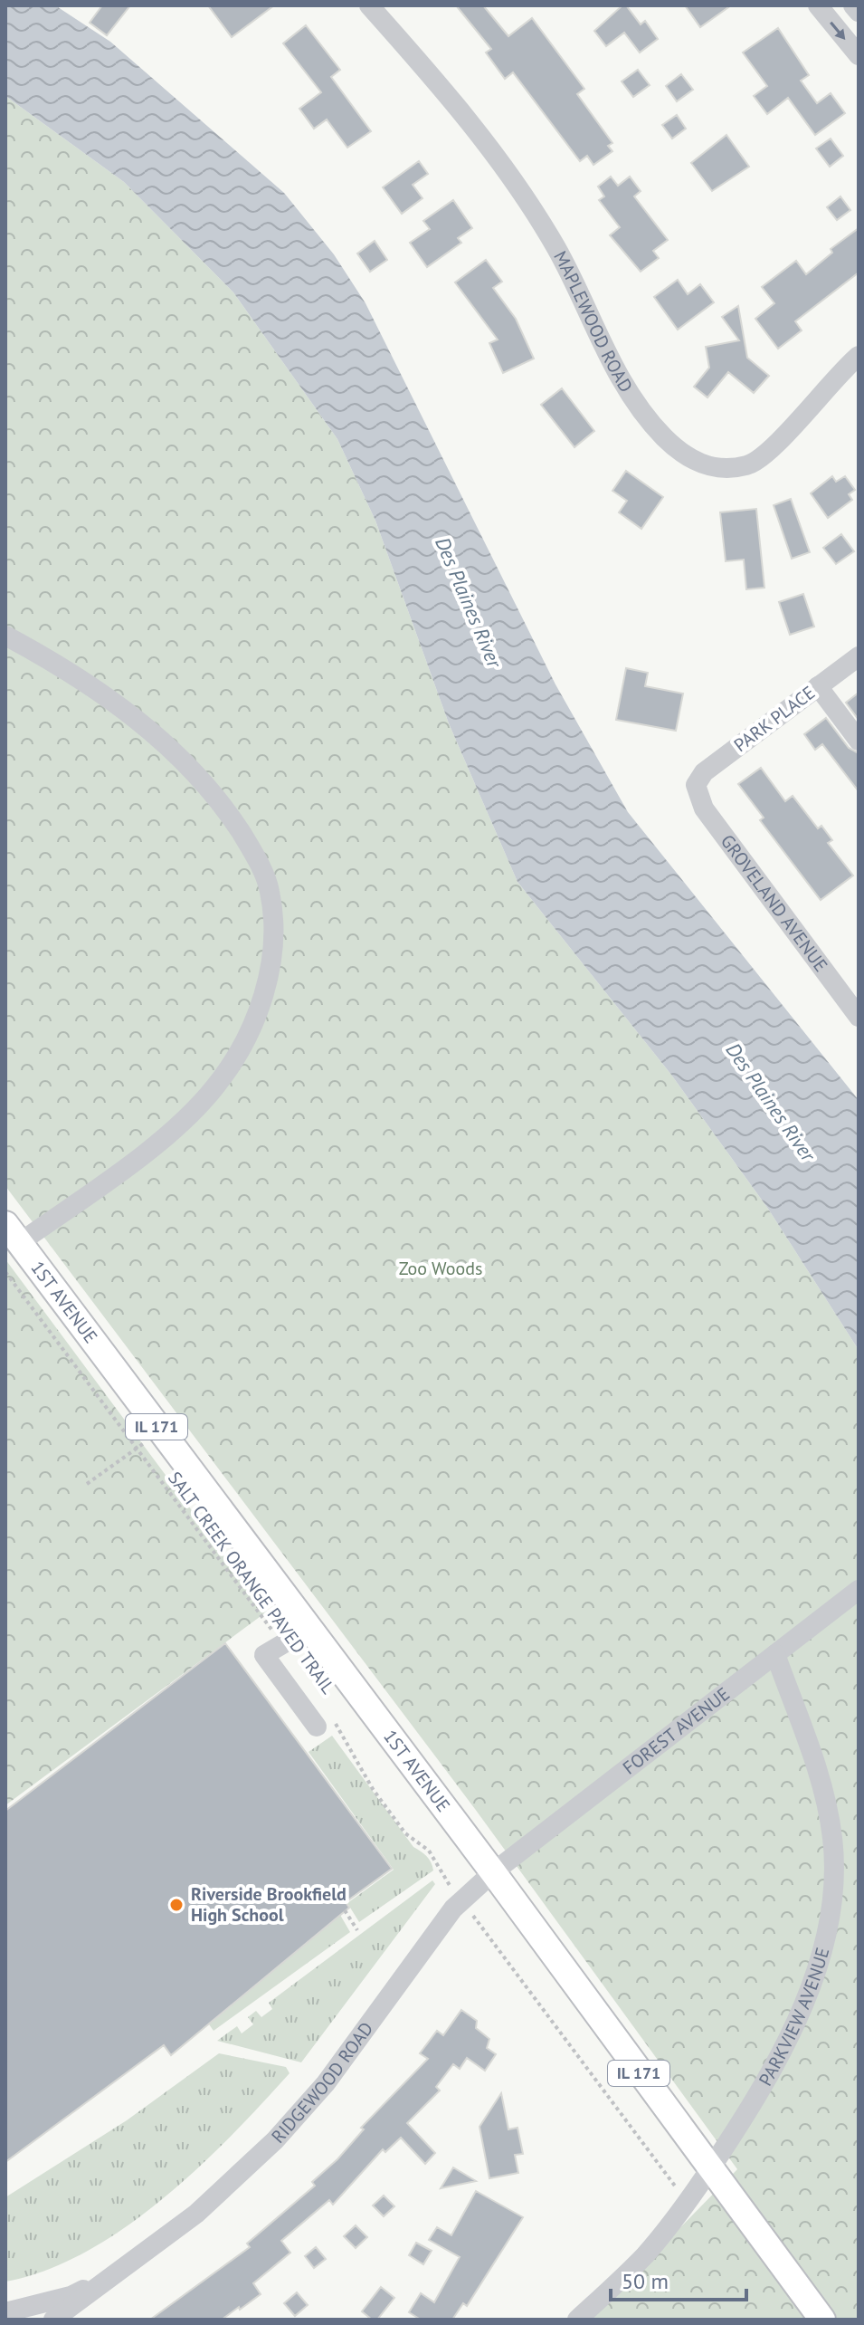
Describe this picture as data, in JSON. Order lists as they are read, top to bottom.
{
  "streets": {
    "main road": ["1ST AVENUE", "IL 171"],
    "street": [
      "MAPLEWOOD ROAD",
      "PARK PLACE",
      "GROVELAND AVENUE",
      "FOREST AVENUE",
      "PARKVIEW AVENUE",
      "RIDGEWOOD ROAD"
    ],
    "path": ["SALT CREEK ORANGE PAVED TRAIL"]
  },
  "crossings": [
    ["PARK PLACE", "GROVELAND AVENUE"],
    ["1ST AVENUE", "FOREST AVENUE"],
    ["1ST AVENUE", "PARKVIEW AVENUE"],
    ["1ST AVENUE", "RIDGEWOOD ROAD"],
    ["FOREST AVENUE", "PARKVIEW AVENUE"],
    ["FOREST AVENUE", "RIDGEWOOD ROAD"]
  ],
  "water": ["Des Plaines River"],
  "parks": ["Zoo Woods"],
  "places": ["Riverside Brookfield High School"],
  "scale_bar": "50 m"
}
